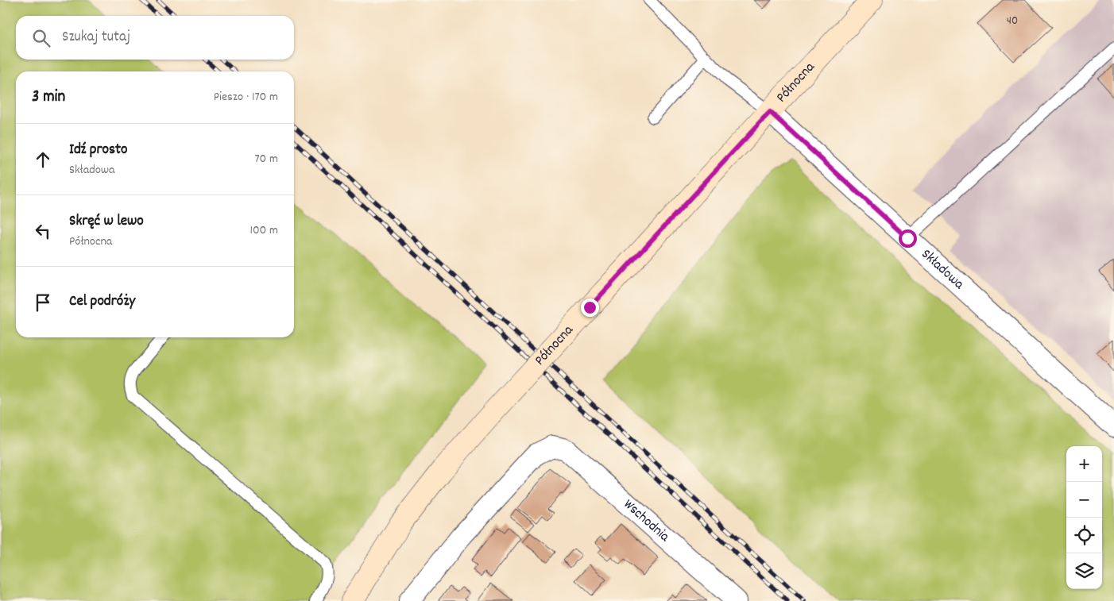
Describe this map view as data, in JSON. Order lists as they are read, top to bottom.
{
  "streets": {
    "street": ["Północna", "Składowa", "Wschodnia"]
  },
  "crossings": [
    ["Północna", "Składowa"]
  ],
  "house_numbers": ["40"],
  "page": {
    "search": "Szukaj tutaj",
    "heading": ["3 min", "Pieszo · 170 m"],
    "list": [
      ["Idź prosto", "Składowa", "70 m"],
      ["Skręć w lewo", "Północna", "100 m"],
      "Cel podróży"
    ],
    "map_buttons": ["+", "−"]
  }
}
